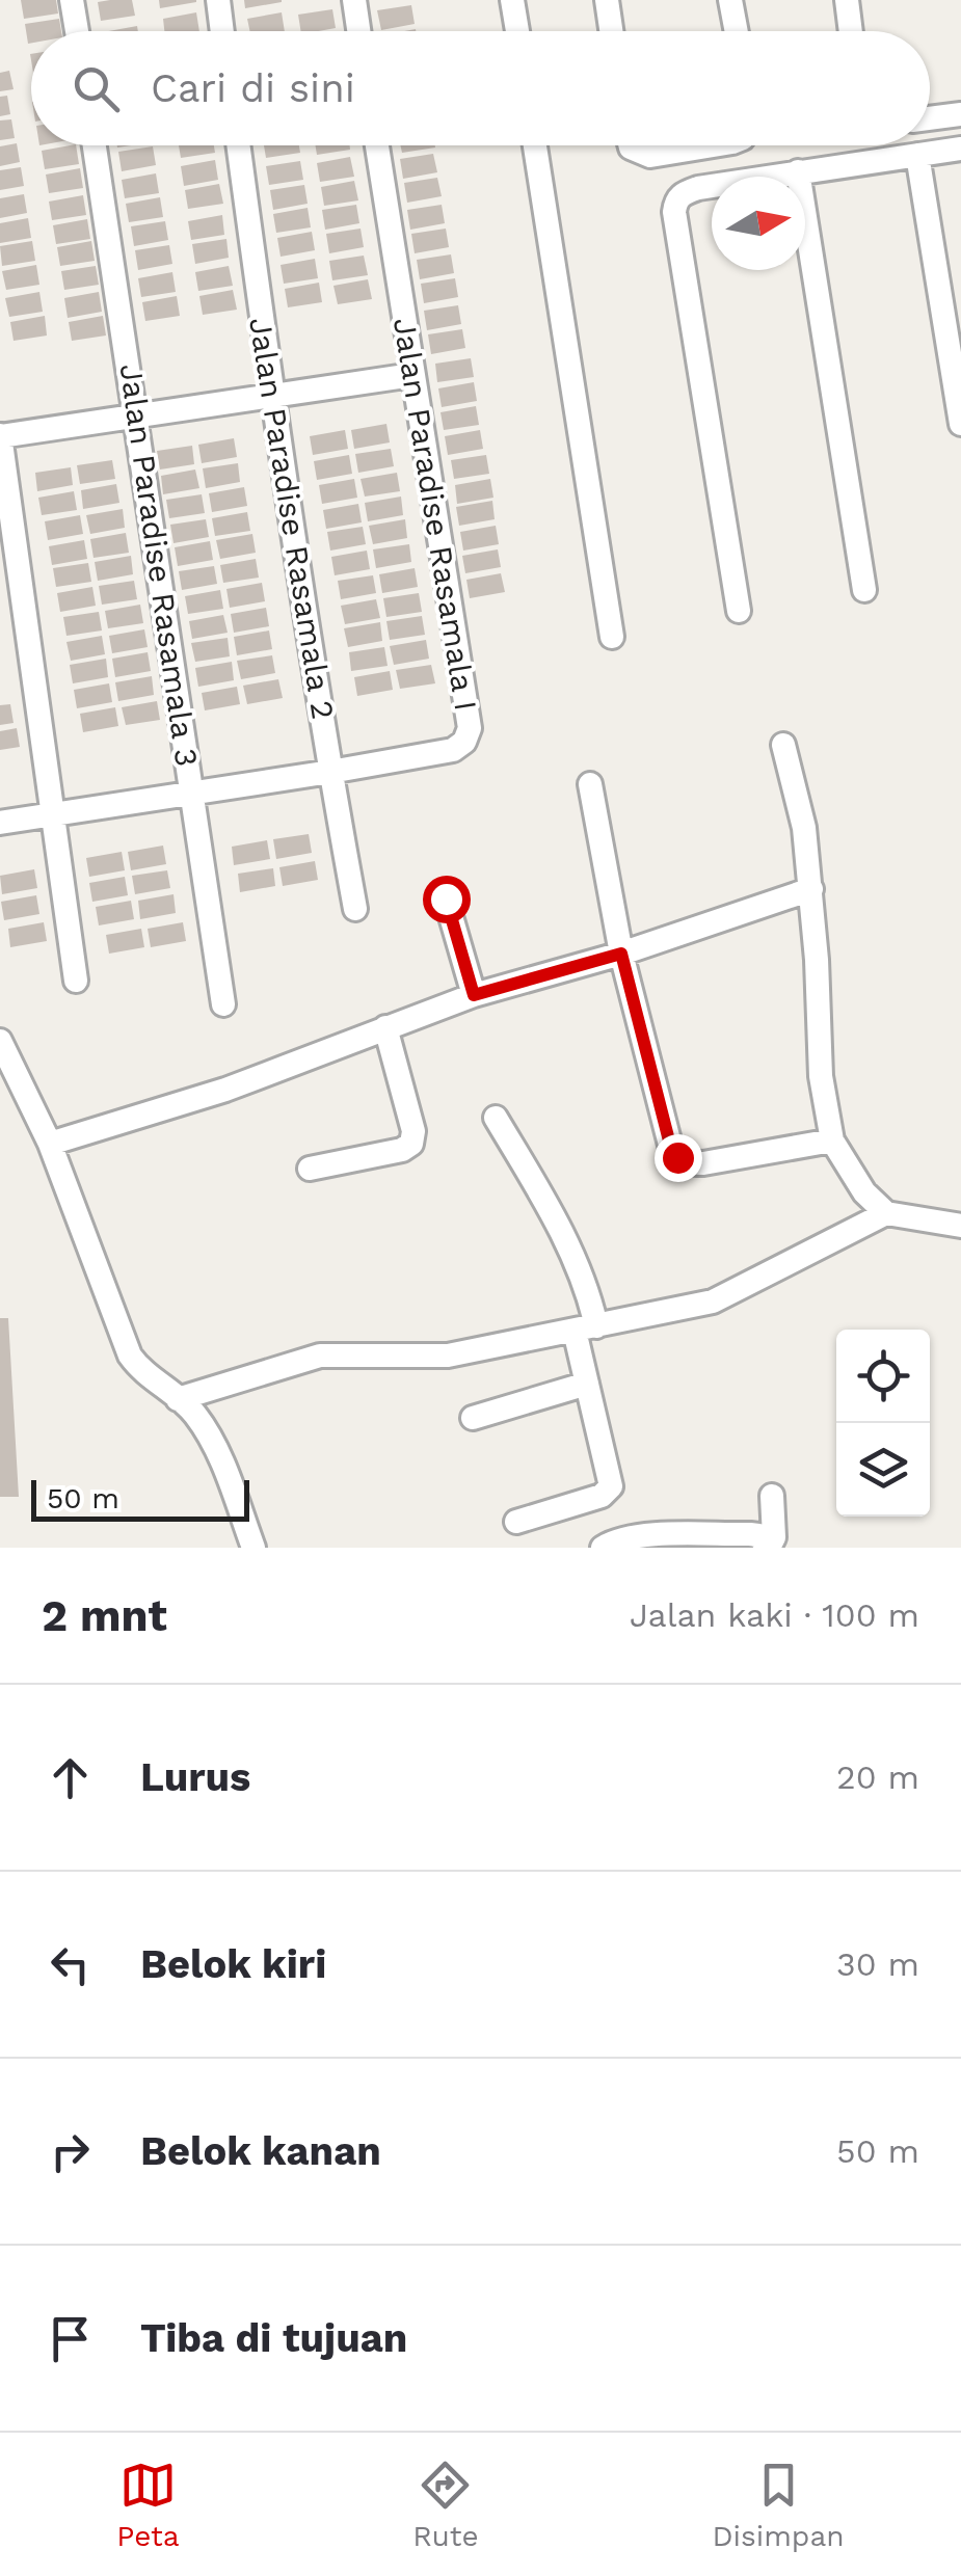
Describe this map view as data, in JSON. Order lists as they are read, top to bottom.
{
  "streets": {
    "street": ["Jalan Paradise Rasamala I", "Jalan Paradise Rasamala 2", "Jalan Paradise Rasamala 3"]
  },
  "crossings": [
    ["Jalan Paradise Rasamala I", "Jalan Paradise Rasamala 2"],
    ["Jalan Paradise Rasamala I", "Jalan Paradise Rasamala 3"]
  ],
  "scale_bar": "50 m",
  "north": "right",
  "page": {
    "search": "Cari di sini",
    "scale": "50 m",
    "heading": ["2 mnt", "Jalan kaki · 100 m"],
    "list": [
      ["Lurus", "20 m"],
      ["Belok kiri", "30 m"],
      ["Belok kanan", "50 m"],
      "Tiba di tujuan"
    ],
    "nav": ["Peta", "Rute", "Disimpan"]
  }
}
